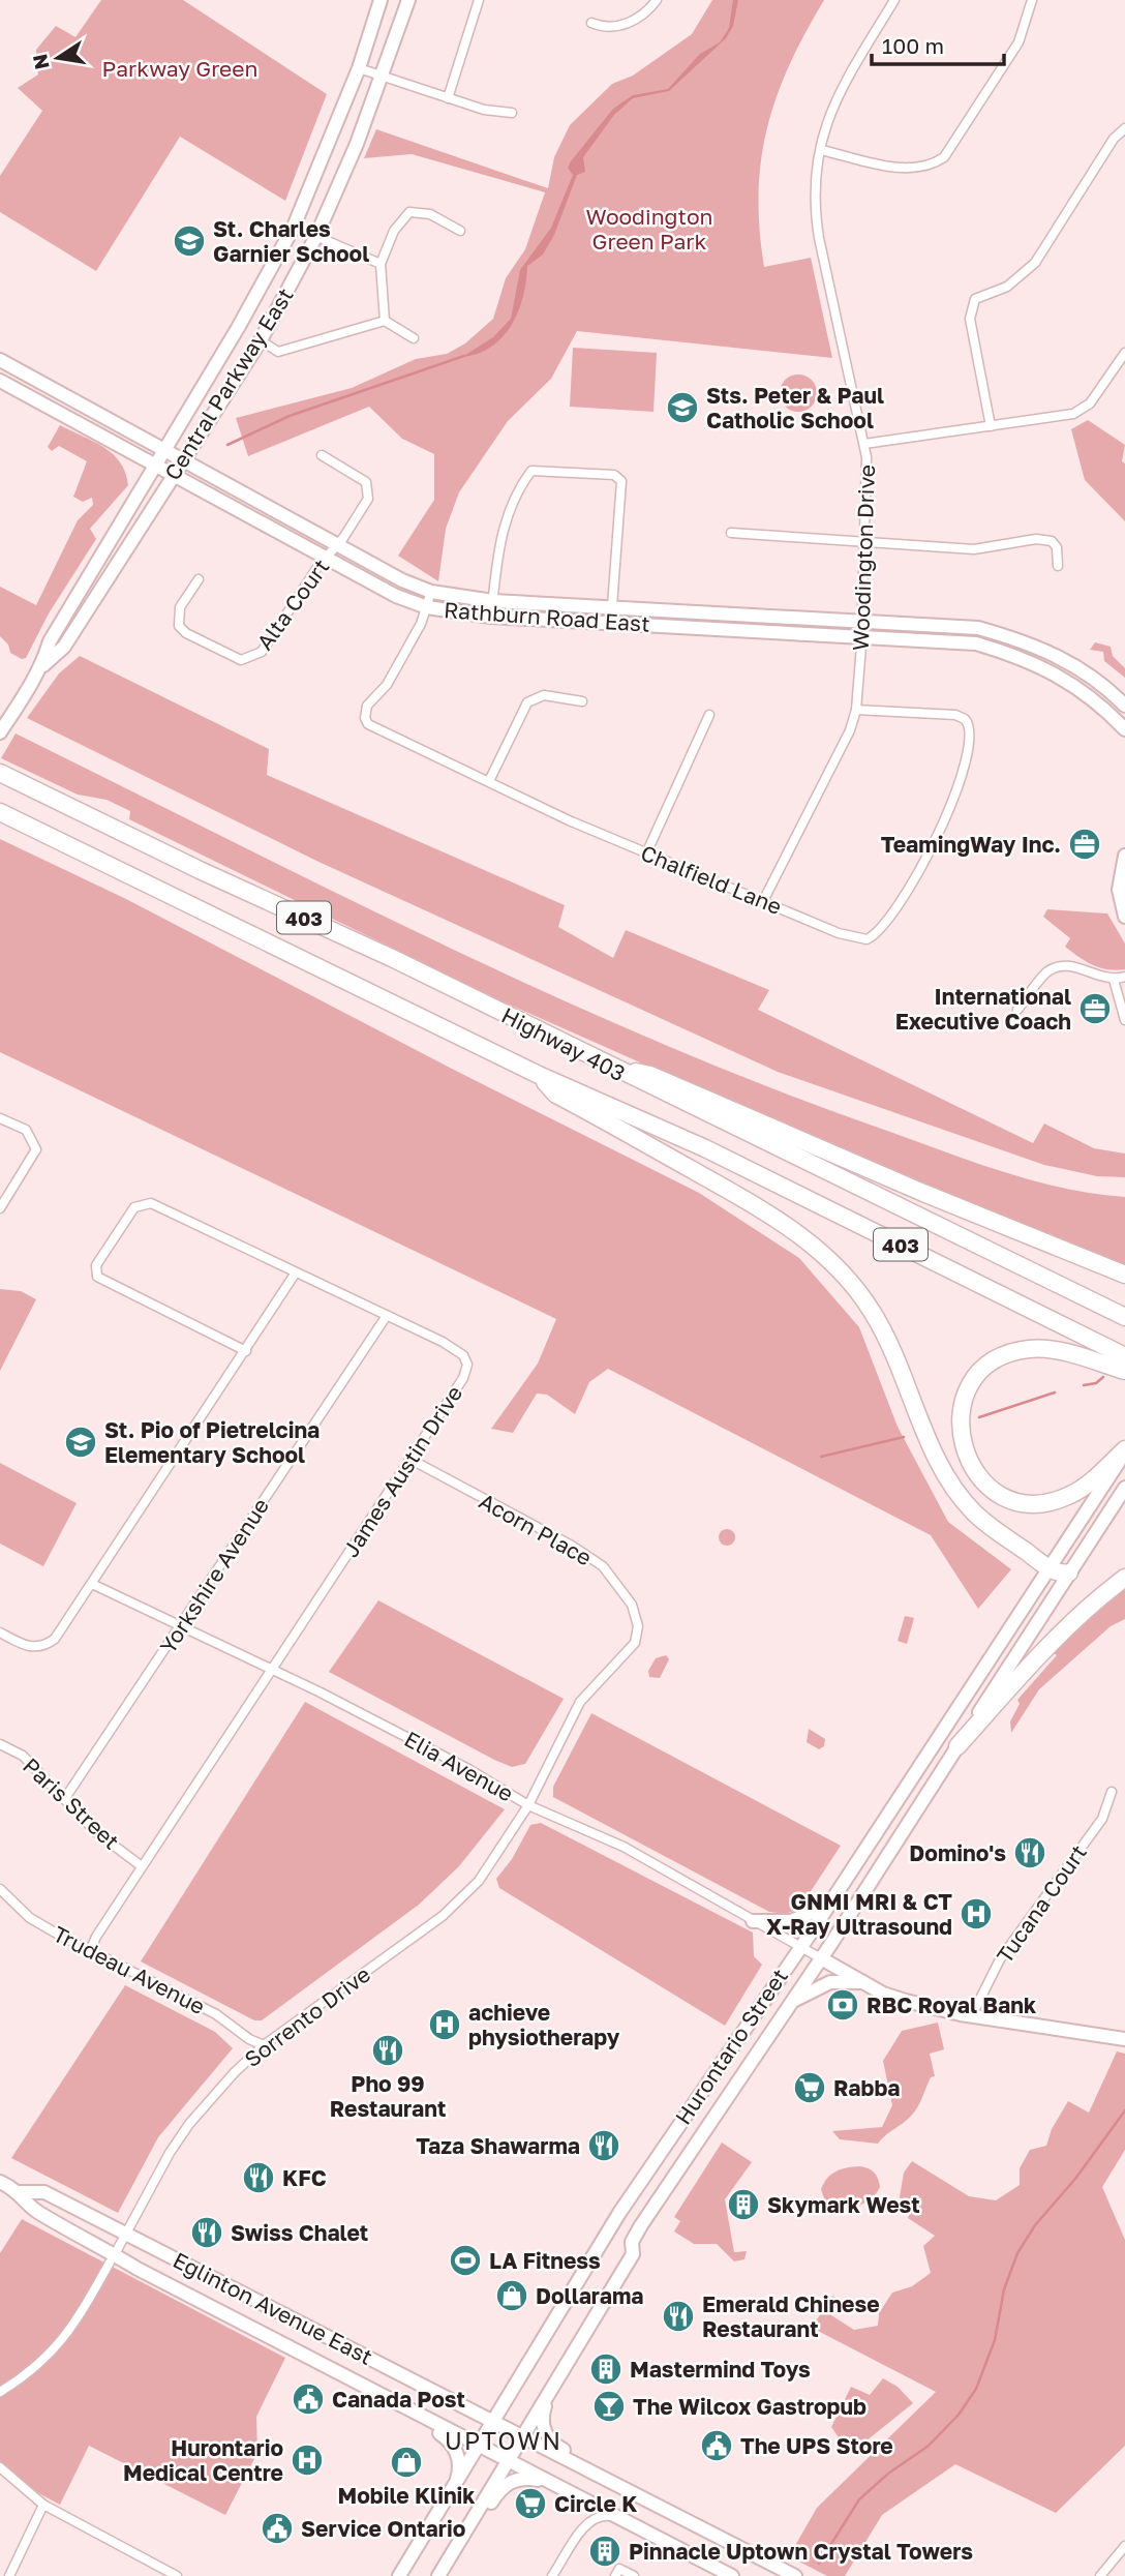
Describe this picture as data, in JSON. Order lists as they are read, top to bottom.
{
  "streets": {
    "highway": ["403", "Highway 403"],
    "main road": [
      "Central Parkway East",
      "Rathburn Road East",
      "Hurontario Street",
      "Eglinton Avenue East"
    ],
    "street": [
      "Woodington Drive",
      "Alta Court",
      "Chalfield Lane",
      "James Austin Drive",
      "Acorn Place",
      "Yorkshire Avenue",
      "Elia Avenue",
      "Paris Street",
      "Tucana Court",
      "Trudeau Avenue",
      "Sorrento Drive"
    ]
  },
  "crossings": [
    ["Central Parkway East", "Rathburn Road East"],
    ["Woodington Drive", "Rathburn Road East"],
    ["Woodington Drive", "Chalfield Lane"],
    ["Alta Court", "Rathburn Road East"],
    ["Rathburn Road East", "Chalfield Lane"],
    ["James Austin Drive", "Acorn Place"],
    ["James Austin Drive", "Yorkshire Avenue"],
    ["James Austin Drive", "Elia Avenue"],
    ["James Austin Drive", "Paris Street"],
    ["James Austin Drive", "Trudeau Avenue"],
    ["Acorn Place", "Elia Avenue"],
    ["Acorn Place", "Sorrento Drive"],
    ["Yorkshire Avenue", "Elia Avenue"],
    ["Yorkshire Avenue", "Paris Street"],
    ["Elia Avenue", "Sorrento Drive"],
    ["Elia Avenue", "Hurontario Street"],
    ["Trudeau Avenue", "Sorrento Drive"],
    ["Sorrento Drive", "Eglinton Avenue East"],
    ["Hurontario Street", "Eglinton Avenue East"]
  ],
  "districts": ["UPTOWN"],
  "parks": ["Parkway Green", "Woodington Green Park"],
  "places": {
    "school or university": ["St. Charles Garnier School", "Sts. Peter & Paul Catholic School", "St. Pio of Pietrelcina Elementary School"],
    "office": ["TeamingWay Inc.", "International Executive Coach"],
    "restaurant": [
      "Domino's",
      "Pho 99 Restaurant",
      "Taza Shawarma",
      "KFC",
      "Swiss Chalet",
      "Emerald Chinese Restaurant"
    ],
    "hospital": ["GNMI MRI & CT X-Ray Ultrasound", "achieve physiotherapy", "Hurontario Medical Centre"],
    "bank": ["RBC Royal Bank"],
    "supermarket": ["Rabba", "Circle K"],
    "building": ["Skymark West", "Mastermind Toys", "Pinnacle Uptown Crystal Towers"],
    "sports": ["LA Fitness"],
    "shop": ["Dollarama", "Mobile Klinik"],
    "public building": ["Canada Post", "The UPS Store", "Service Ontario"],
    "bar": ["The Wilcox Gastropub"]
  },
  "scale_bar": "100 m",
  "north": "left"
}
